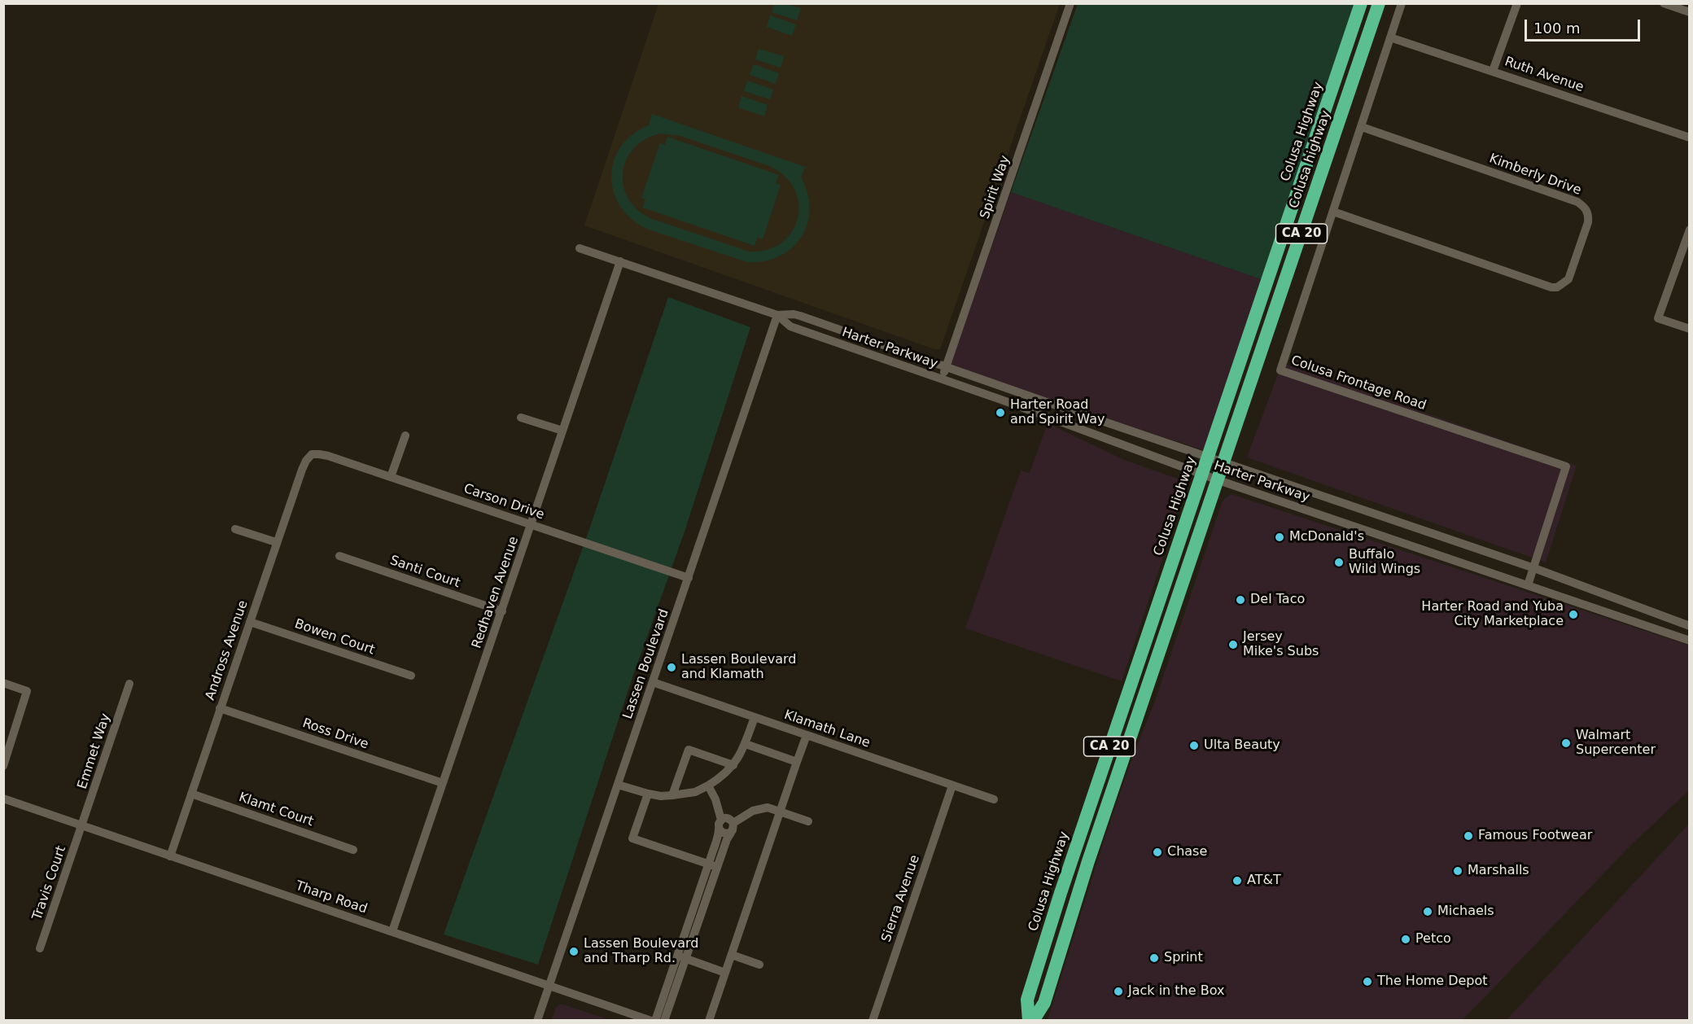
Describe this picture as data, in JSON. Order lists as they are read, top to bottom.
{
  "streets": {
    "highway": ["Colusa Highway", "Colusa highway", "CA 20"],
    "street": [
      "Ruth Avenue",
      "Kimberly Drive",
      "Spirit Way",
      "Harter Parkway",
      "Colusa Frontage Road",
      "Carson Drive",
      "Santi Court",
      "Redhaven Avenue",
      "Bowen Court",
      "Andross Avenue",
      "Lassen Boulevard",
      "Klamath Lane",
      "Ross Drive",
      "Emmet Way",
      "Klamt Court",
      "Travis Court",
      "Tharp Road",
      "Sierra Avenue"
    ]
  },
  "crossings": [
    ["Ruth Avenue", "Colusa Frontage Road"],
    ["Colusa Highway", "Harter Parkway"],
    ["Colusa highway", "CA 20"],
    ["Colusa highway", "Harter Parkway"],
    ["Kimberly Drive", "Colusa Frontage Road"],
    ["Spirit Way", "Harter Parkway"],
    ["CA 20", "Harter Parkway"],
    ["Harter Parkway", "Colusa Frontage Road"],
    ["Harter Parkway", "Redhaven Avenue"],
    ["Harter Parkway", "Lassen Boulevard"],
    ["Carson Drive", "Redhaven Avenue"],
    ["Carson Drive", "Andross Avenue"],
    ["Carson Drive", "Lassen Boulevard"],
    ["Santi Court", "Redhaven Avenue"],
    ["Redhaven Avenue", "Ross Drive"],
    ["Redhaven Avenue", "Tharp Road"],
    ["Bowen Court", "Andross Avenue"],
    ["Andross Avenue", "Ross Drive"],
    ["Andross Avenue", "Klamt Court"],
    ["Andross Avenue", "Tharp Road"],
    ["Lassen Boulevard", "Klamath Lane"],
    ["Lassen Boulevard", "Tharp Road"],
    ["Klamath Lane", "Sierra Avenue"],
    ["Emmet Way", "Travis Court"],
    ["Emmet Way", "Tharp Road"],
    ["Travis Court", "Tharp Road"]
  ],
  "places": [
    "Harter Road and Spirit Way",
    "McDonald's",
    "Buffalo Wild Wings",
    "Del Taco",
    "Harter Road and Yuba City Marketplace",
    "Jersey Mike's Subs",
    "Lassen Boulevard and Klamath",
    "Walmart Supercenter",
    "Ulta Beauty",
    "Famous Footwear",
    "Chase",
    "Marshalls",
    "AT&T",
    "Michaels",
    "Petco",
    "Lassen Boulevard and Tharp Rd.",
    "Sprint",
    "The Home Depot",
    "Jack in the Box"
  ],
  "scale_bar": "100 m"
}
